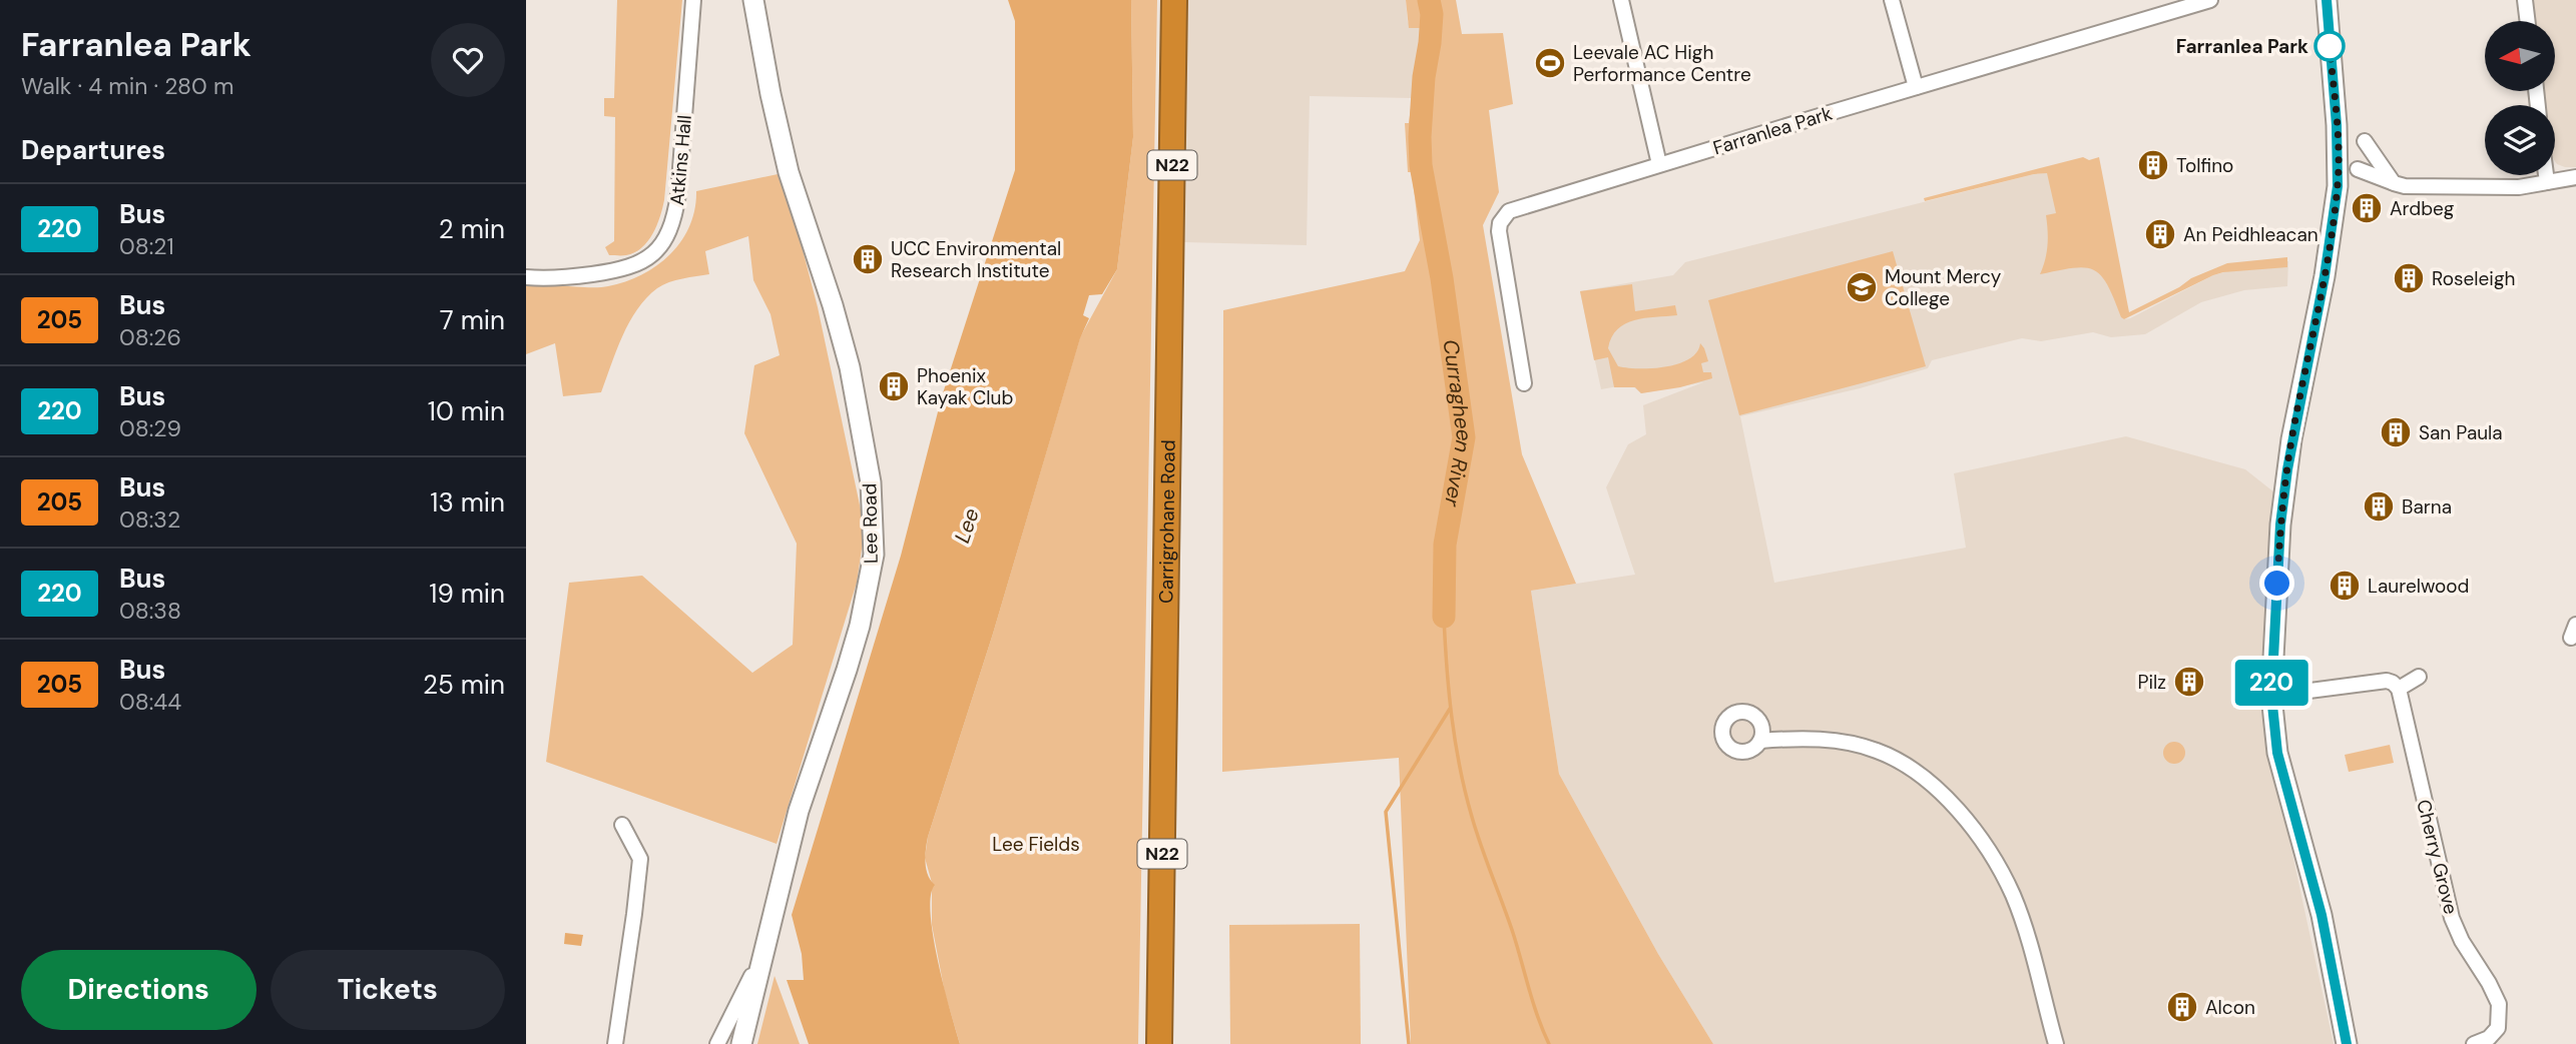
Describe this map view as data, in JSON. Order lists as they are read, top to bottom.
{
  "streets": {
    "highway": ["N22", "Carrigrohane Road"],
    "street": [
      "Farranlea Park",
      "Atkins Hall",
      "Lee Road",
      "Cherry Grove"
    ]
  },
  "water": ["Curragheen River", "Lee"],
  "parks": ["Lee Fields"],
  "places": {
    "other": ["Farranlea Park"],
    "sports": ["Leevale AC High Performance Centre"],
    "building": [
      "Tolfino",
      "Ardbeg",
      "An Peidhleacan",
      "UCC Environmental Research Institute",
      "Roseleigh",
      "Phoenix Kayak Club",
      "San Paula",
      "Barna",
      "Laurelwood",
      "Pilz",
      "Alcon"
    ],
    "school or university": ["Mount Mercy College"]
  },
  "lines": ["bus line 220"],
  "north": "left",
  "page": {
    "heading": [
      ["Farranlea Park", "Walk · 4 min · 280 m"],
      "Departures"
    ],
    "on_map": "220",
    "list": [
      {
        "mark": "220",
        "name": "Bus",
        "note": "08:21",
        "value": "2 min"
      },
      {
        "mark": "205",
        "name": "Bus",
        "note": "08:26",
        "value": "7 min"
      },
      {
        "mark": "220",
        "name": "Bus",
        "note": "08:29",
        "value": "10 min"
      },
      {
        "mark": "205",
        "name": "Bus",
        "note": "08:32",
        "value": "13 min"
      },
      {
        "mark": "220",
        "name": "Bus",
        "note": "08:38",
        "value": "19 min"
      },
      {
        "mark": "205",
        "name": "Bus",
        "note": "08:44",
        "value": "25 min"
      }
    ],
    "buttons": ["Directions", "Tickets"]
  }
}
